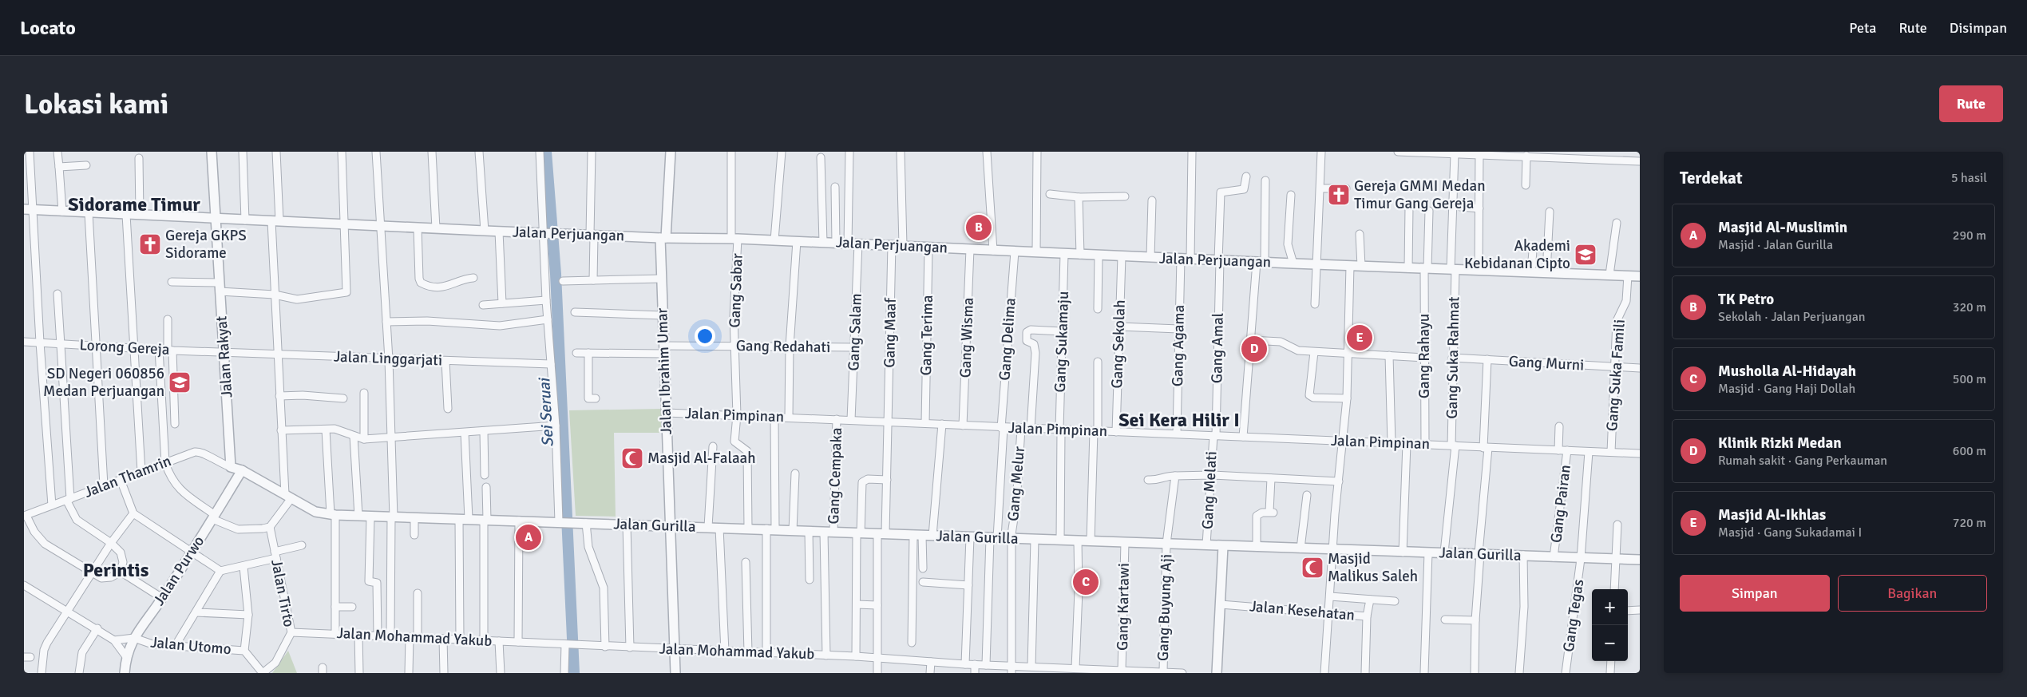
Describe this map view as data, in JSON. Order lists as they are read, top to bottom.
{
  "streets": {
    "street": [
      "Jalan Perjuangan",
      "Gang Sabar",
      "Gang Salam",
      "Gang Maaf",
      "Gang Terima",
      "Gang Wisma",
      "Gang Delima",
      "Gang Sukamaju",
      "Gang Sekolah",
      "Gang Agama",
      "Gang Redahati",
      "Lorong Gereja",
      "Gang Amal",
      "Gang Rahayu",
      "Jalan Rakyat",
      "Gang Suka Rahmat",
      "Jalan Linggarjati",
      "Gang Murni",
      "Jalan Ibrahim Umar",
      "Gang Suka Famili",
      "Jalan Pimpinan",
      "Gang Cempaka",
      "Jalan Thamrin",
      "Gang Melur",
      "Gang Melati",
      "Gang Pairan",
      "Jalan Gurilla",
      "Jalan Purwo",
      "Jalan Tirto",
      "Gang Kartawi",
      "Gang Buyung Aji",
      "Jalan Kesehatan",
      "Gang Tegas",
      "Jalan Mohammad Yakub",
      "Jalan Utomo"
    ]
  },
  "crossings": [
    ["Jalan Perjuangan", "Gang Sabar"],
    ["Jalan Perjuangan", "Gang Salam"],
    ["Jalan Perjuangan", "Gang Maaf"],
    ["Jalan Perjuangan", "Gang Terima"],
    ["Jalan Perjuangan", "Gang Wisma"],
    ["Jalan Perjuangan", "Gang Delima"],
    ["Jalan Perjuangan", "Gang Sukamaju"],
    ["Jalan Perjuangan", "Gang Sekolah"],
    ["Jalan Perjuangan", "Gang Agama"],
    ["Jalan Perjuangan", "Gang Amal"],
    ["Jalan Perjuangan", "Gang Rahayu"],
    ["Jalan Perjuangan", "Jalan Rakyat"],
    ["Jalan Perjuangan", "Gang Suka Rahmat"],
    ["Jalan Perjuangan", "Jalan Ibrahim Umar"],
    ["Jalan Perjuangan", "Gang Suka Famili"],
    ["Gang Sabar", "Gang Redahati"],
    ["Gang Sabar", "Jalan Pimpinan"],
    ["Gang Sabar", "Jalan Gurilla"],
    ["Gang Salam", "Gang Redahati"],
    ["Gang Salam", "Jalan Pimpinan"],
    ["Gang Maaf", "Jalan Pimpinan"],
    ["Gang Maaf", "Jalan Gurilla"],
    ["Gang Maaf", "Jalan Mohammad Yakub"],
    ["Gang Terima", "Jalan Pimpinan"],
    ["Gang Wisma", "Jalan Pimpinan"],
    ["Gang Delima", "Jalan Pimpinan"],
    ["Gang Delima", "Jalan Gurilla"],
    ["Gang Delima", "Jalan Mohammad Yakub"],
    ["Gang Sukamaju", "Jalan Pimpinan"],
    ["Gang Sukamaju", "Jalan Gurilla"],
    ["Gang Sekolah", "Jalan Pimpinan"],
    ["Gang Agama", "Jalan Pimpinan"],
    ["Gang Redahati", "Jalan Ibrahim Umar"],
    ["Lorong Gereja", "Jalan Rakyat"],
    ["Lorong Gereja", "Jalan Linggarjati"],
    ["Gang Amal", "Jalan Pimpinan"],
    ["Gang Amal", "Gang Melati"],
    ["Gang Rahayu", "Jalan Pimpinan"],
    ["Jalan Rakyat", "Jalan Linggarjati"],
    ["Jalan Rakyat", "Jalan Thamrin"],
    ["Gang Suka Rahmat", "Gang Murni"],
    ["Gang Suka Rahmat", "Jalan Pimpinan"],
    ["Gang Suka Rahmat", "Jalan Gurilla"],
    ["Gang Murni", "Gang Suka Famili"],
    ["Jalan Ibrahim Umar", "Jalan Pimpinan"],
    ["Jalan Ibrahim Umar", "Jalan Gurilla"],
    ["Jalan Ibrahim Umar", "Jalan Mohammad Yakub"],
    ["Gang Suka Famili", "Jalan Pimpinan"],
    ["Jalan Pimpinan", "Gang Cempaka"],
    ["Jalan Pimpinan", "Gang Melur"],
    ["Jalan Pimpinan", "Gang Melati"],
    ["Jalan Pimpinan", "Gang Pairan"],
    ["Jalan Pimpinan", "Gang Tegas"],
    ["Gang Cempaka", "Jalan Gurilla"],
    ["Gang Melur", "Jalan Gurilla"],
    ["Gang Melur", "Jalan Mohammad Yakub"],
    ["Gang Melati", "Jalan Gurilla"],
    ["Gang Pairan", "Jalan Gurilla"],
    ["Jalan Gurilla", "Gang Kartawi"],
    ["Jalan Gurilla", "Gang Buyung Aji"],
    ["Jalan Gurilla", "Gang Tegas"],
    ["Jalan Purwo", "Jalan Utomo"],
    ["Jalan Tirto", "Jalan Mohammad Yakub"],
    ["Jalan Tirto", "Jalan Utomo"],
    ["Gang Kartawi", "Jalan Mohammad Yakub"],
    ["Gang Buyung Aji", "Jalan Mohammad Yakub"]
  ],
  "districts": ["Sidorame Timur", "Sei Kera Hilir I", "Perintis"],
  "water": ["Sei Seruai"],
  "places": {
    "church": ["Gereja GMMI Medan Timur Gang Gereja", "Gereja GKPS Sidorame"],
    "school or university": ["Akademi Kebidanan Cipto", "SD Negeri 060856 Medan Perjuangan"],
    "mosque": ["Masjid Al-Falaah", "Masjid Malikus Saleh"]
  },
  "page": {
    "header": "Locato",
    "nav": ["Peta", "Rute", "Disimpan"],
    "buttons": [
      "Rute",
      ["Simpan", "Bagikan"]
    ],
    "title": "Lokasi kami",
    "heading": ["Terdekat", "5 hasil"],
    "list": [
      {
        "mark": "A",
        "name": "Masjid Al-Muslimin",
        "note": "Masjid · Jalan Gurilla",
        "value": "290 m"
      },
      {
        "mark": "B",
        "name": "TK Petro",
        "note": "Sekolah · Jalan Perjuangan",
        "value": "320 m"
      },
      {
        "mark": "C",
        "name": "Musholla Al-Hidayah",
        "note": "Masjid · Gang Haji Dollah",
        "value": "500 m"
      },
      {
        "mark": "D",
        "name": "Klinik Rizki Medan",
        "note": "Rumah sakit · Gang Perkauman",
        "value": "600 m"
      },
      {
        "mark": "E",
        "name": "Masjid Al-Ikhlas",
        "note": "Masjid · Gang Sukadamai I",
        "value": "720 m"
      }
    ],
    "pins": [
      "B",
      "E",
      "D",
      "A",
      "C"
    ],
    "map_buttons": ["+", "−"]
  }
}
